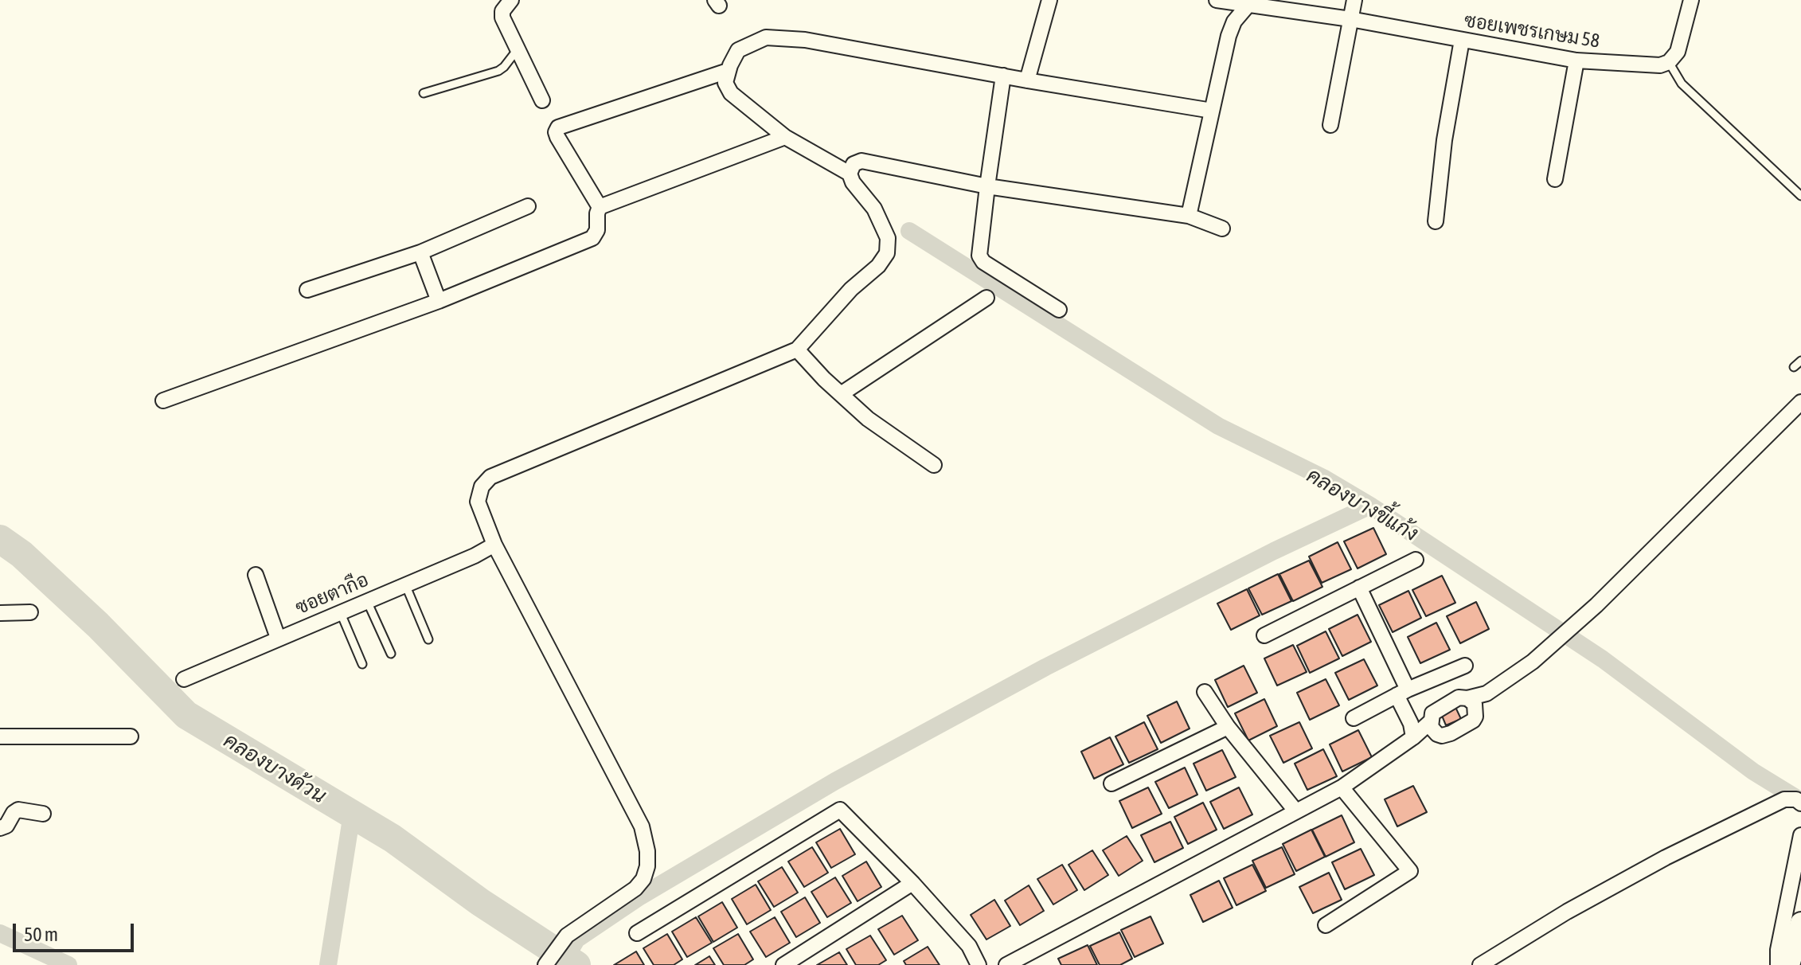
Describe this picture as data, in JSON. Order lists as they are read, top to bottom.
{
  "streets": {
    "street": ["ซอยเพชรเกษม 58", "ซอยตากือ"]
  },
  "water": ["คลองบางขี้แก้ง", "คลองบางด้วน"],
  "scale_bar": "50 m"
}
